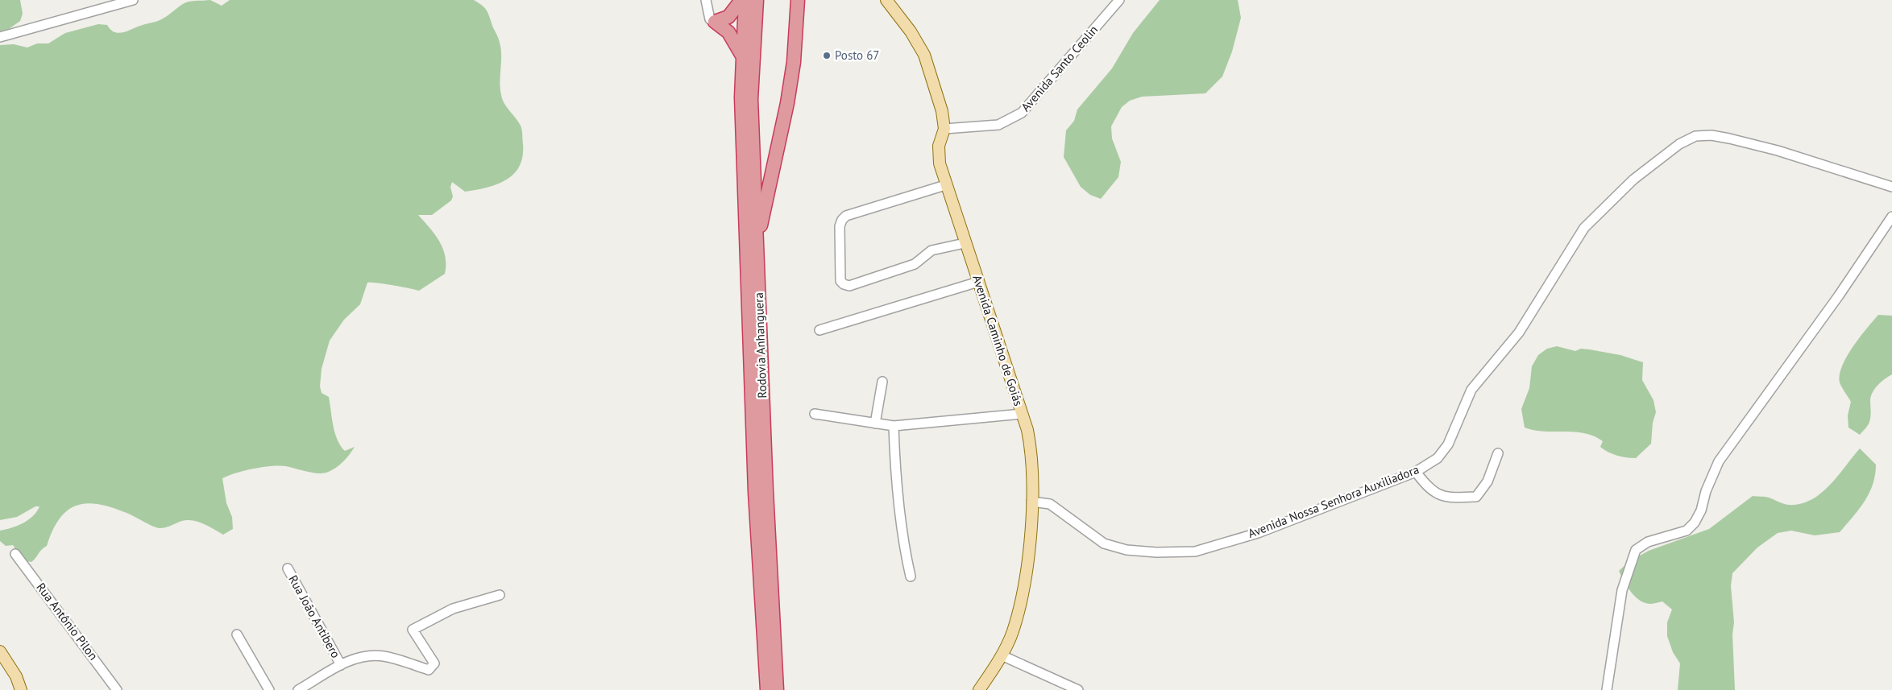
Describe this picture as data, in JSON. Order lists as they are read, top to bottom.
{
  "streets": {
    "highway": ["Rodovia Anhanguera"],
    "main road": ["Avenida Caminho de Goiás"],
    "street": [
      "Avenida Santo Ceolin",
      "Avenida Nossa Senhora Auxiliadora",
      "Rua João Antibero",
      "Rua Antônio Pilon"
    ]
  },
  "crossings": [
    ["Avenida Santo Ceolin", "Avenida Caminho de Goiás"],
    ["Avenida Caminho de Goiás", "Avenida Nossa Senhora Auxiliadora"]
  ],
  "places": ["Posto 67"]
}
